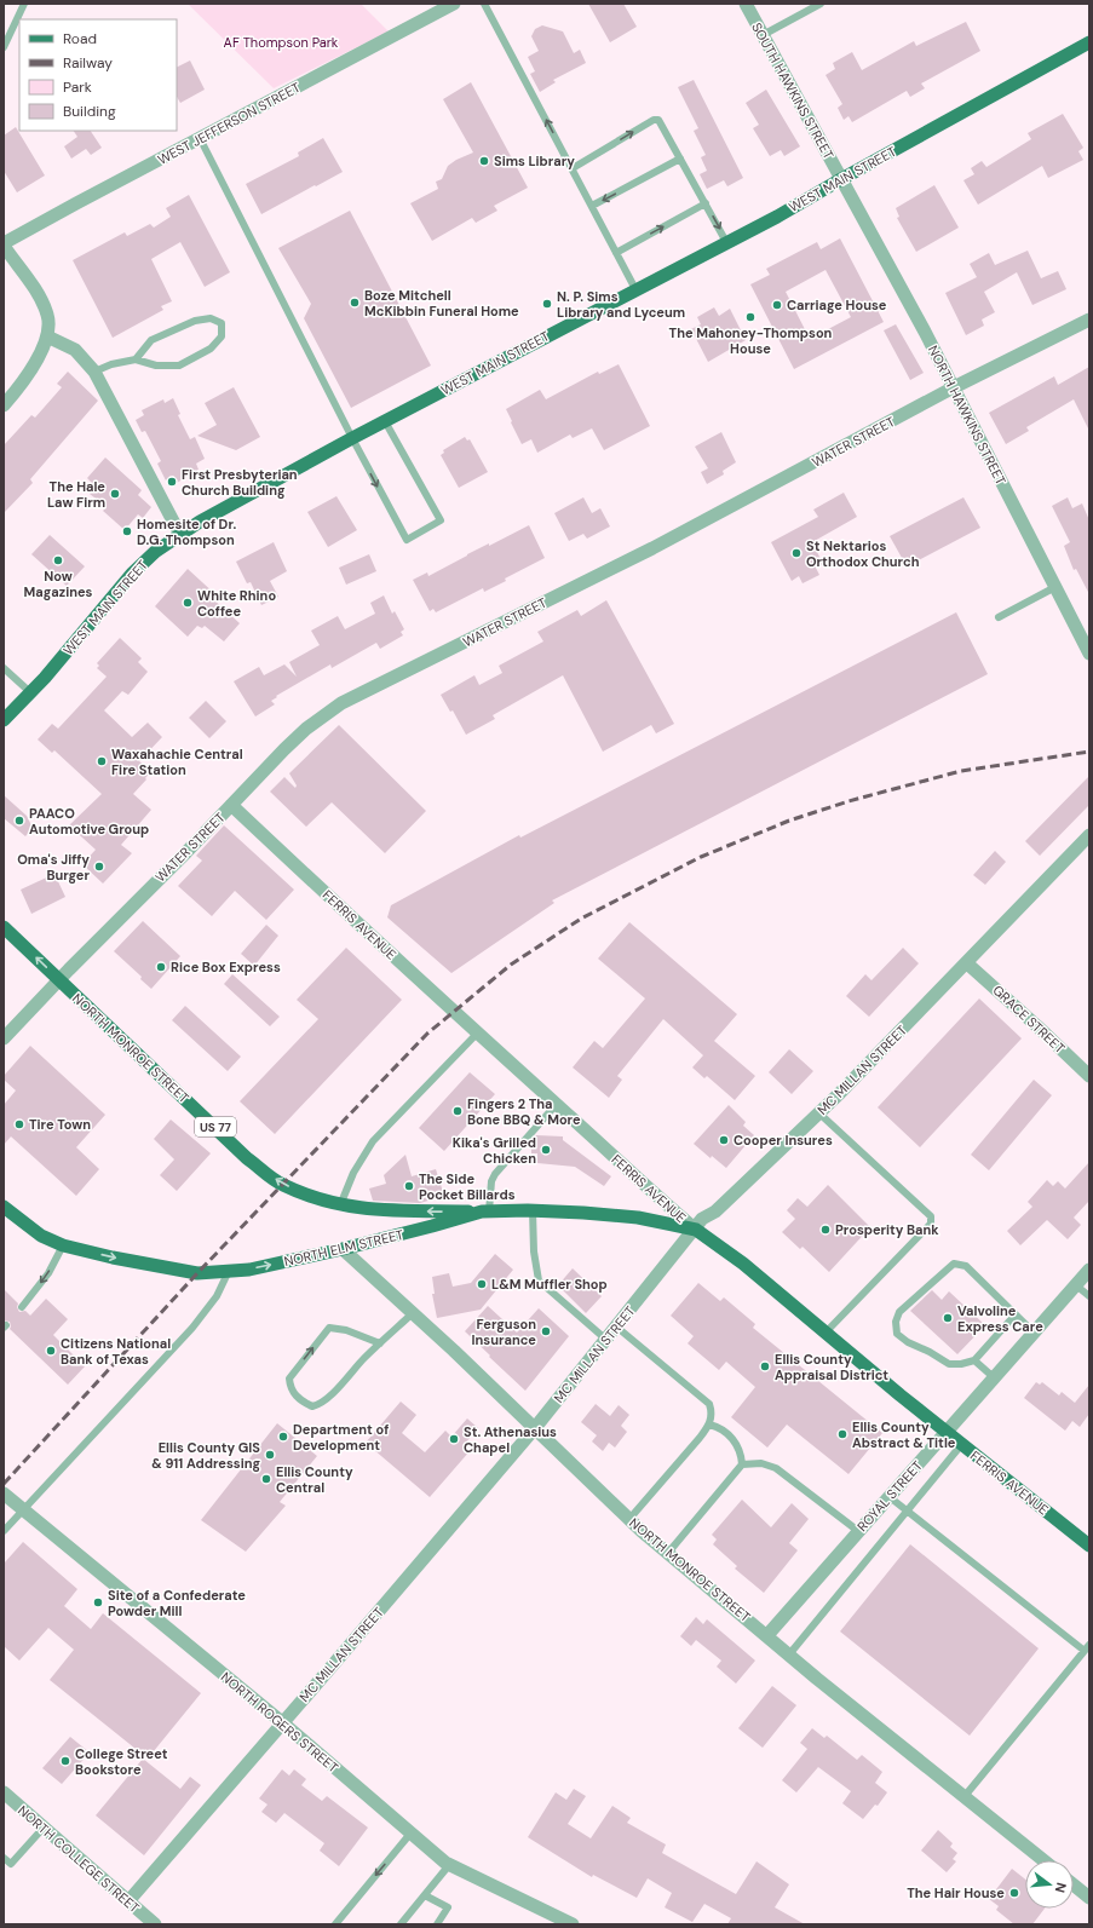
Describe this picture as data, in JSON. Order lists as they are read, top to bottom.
{
  "streets": {
    "main road": [
      "WEST MAIN STREET",
      "FERRIS AVENUE",
      "NORTH MONROE STREET",
      "US 77",
      "NORTH ELM STREET"
    ],
    "street": [
      "SOUTH HAWKINS STREET",
      "WEST JEFFERSON STREET",
      "NORTH HAWKINS STREET",
      "WATER STREET",
      "GRACE STREET",
      "MC MILLAN STREET",
      "ROYAL STREET",
      "NORTH ROGERS STREET",
      "NORTH COLLEGE STREET"
    ]
  },
  "crossings": [
    ["SOUTH HAWKINS STREET", "WEST MAIN STREET"],
    ["SOUTH HAWKINS STREET", "NORTH HAWKINS STREET"],
    ["WEST MAIN STREET", "NORTH HAWKINS STREET"],
    ["NORTH HAWKINS STREET", "WATER STREET"],
    ["WATER STREET", "FERRIS AVENUE"],
    ["WATER STREET", "NORTH MONROE STREET"],
    ["FERRIS AVENUE", "MC MILLAN STREET"],
    ["FERRIS AVENUE", "NORTH ELM STREET"],
    ["FERRIS AVENUE", "ROYAL STREET"],
    ["GRACE STREET", "MC MILLAN STREET"],
    ["NORTH MONROE STREET", "MC MILLAN STREET"],
    ["NORTH MONROE STREET", "NORTH ELM STREET"],
    ["NORTH MONROE STREET", "ROYAL STREET"],
    ["MC MILLAN STREET", "NORTH ELM STREET"],
    ["MC MILLAN STREET", "NORTH ROGERS STREET"],
    ["MC MILLAN STREET", "NORTH COLLEGE STREET"]
  ],
  "one_way": ["NORTH MONROE STREET", "NORTH ELM STREET"],
  "parks": ["AF Thompson Park"],
  "places": [
    "Sims Library",
    "Boze Mitchell McKibbin Funeral Home",
    "N. P. Sims Library and Lyceum",
    "Carriage House",
    "The Mahoney-Thompson House",
    "First Presbyterian Church Building",
    "The Hale Law Firm",
    "Homesite of Dr. D.G. Thompson",
    "St Nektarios Orthodox Church",
    "Now Magazines",
    "White Rhino Coffee",
    "Waxahachie Central Fire Station",
    "PAACO Automotive Group",
    "Oma's Jiffy Burger",
    "Rice Box Express",
    "Fingers 2 Tha Bone BBQ & More",
    "Tire Town",
    "Cooper Insures",
    "Kika's Grilled Chicken",
    "The Side Pocket Billards",
    "Prosperity Bank",
    "L&M Muffler Shop",
    "Valvoline Express Care",
    "Ferguson Insurance",
    "Citizens National Bank of Texas",
    "Ellis County Appraisal District",
    "Ellis County Abstract & Title",
    "Department of Development",
    "St. Athenasius Chapel",
    "Ellis County GIS & 911 Addressing",
    "Ellis County Central",
    "Site of a Confederate Powder Mill",
    "College Street Bookstore",
    "The Hair House"
  ],
  "legend": [
    "Road",
    "Railway",
    "Park",
    "Building"
  ],
  "north": "right"
}
